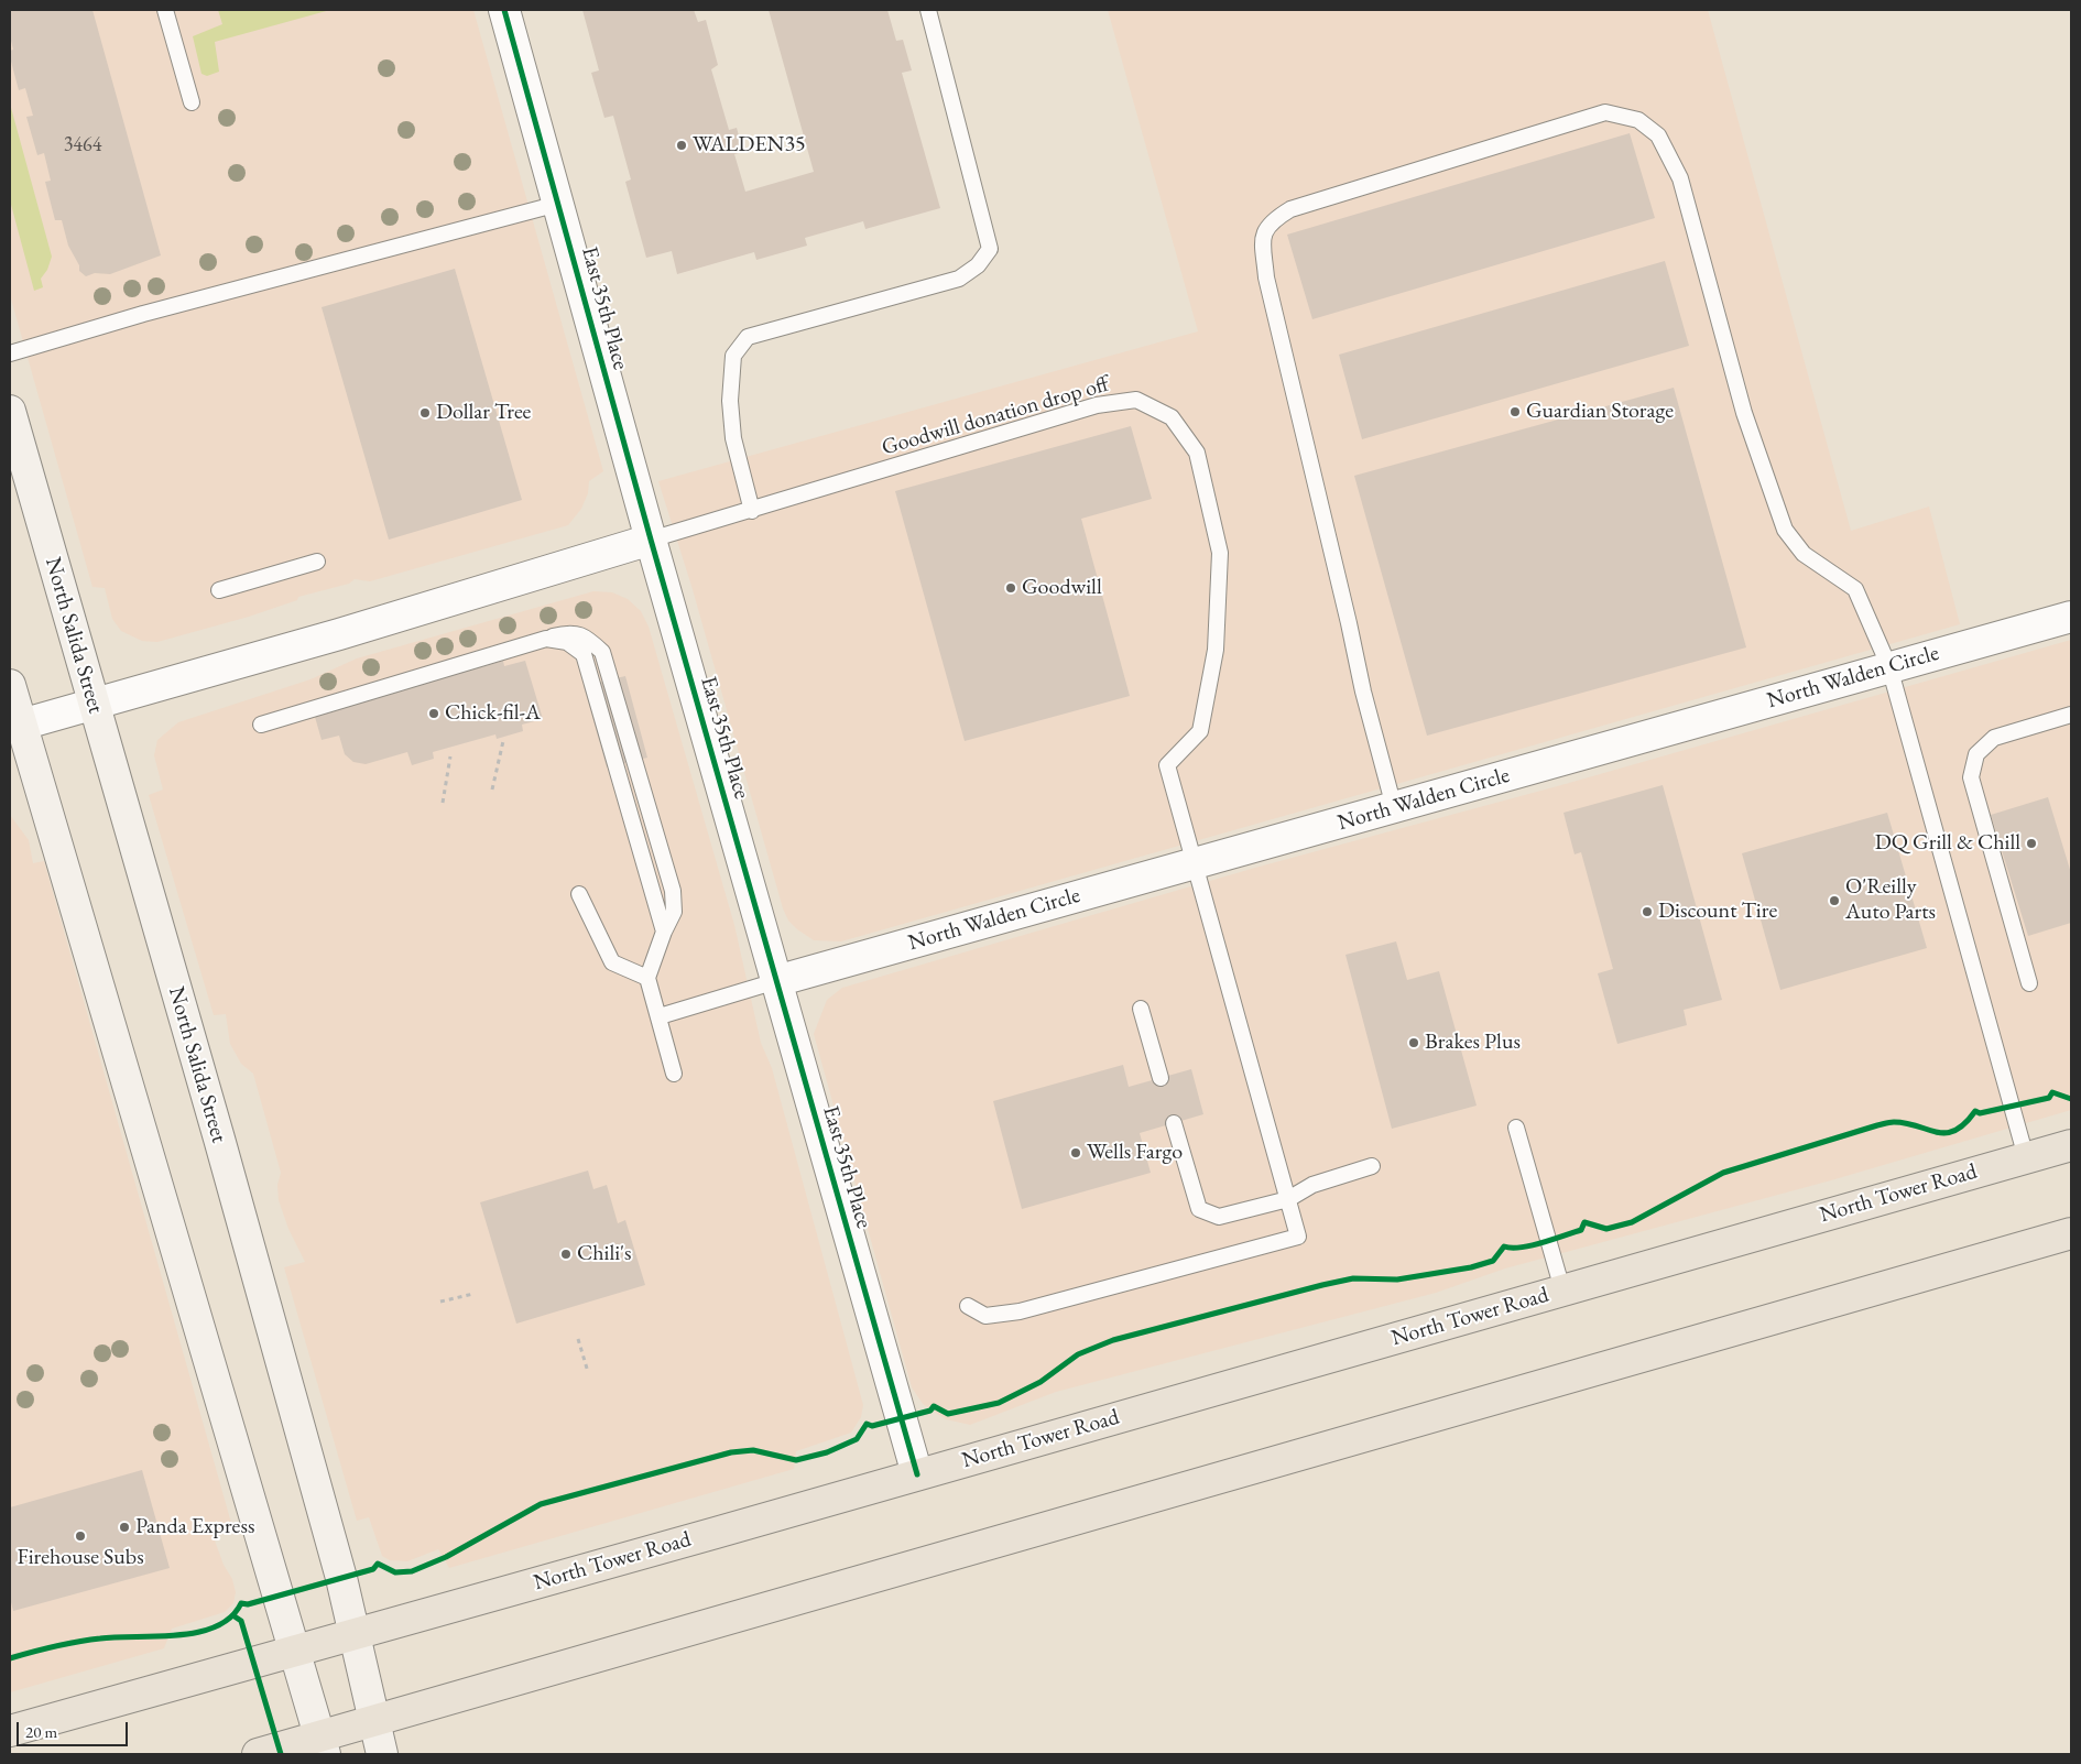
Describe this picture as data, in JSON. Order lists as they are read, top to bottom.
{
  "streets": {
    "main road": ["North Tower Road"],
    "street": ["East 35th Place", "North Salida Street", "North Walden Circle"],
    "lane": ["Goodwill donation drop off"]
  },
  "crossings": [
    ["East 35th Place", "Goodwill donation drop off"],
    ["East 35th Place", "North Walden Circle"],
    ["East 35th Place", "North Tower Road"],
    ["Goodwill donation drop off", "North Walden Circle"],
    ["North Salida Street", "North Tower Road"]
  ],
  "places": [
    "WALDEN35",
    "Guardian Storage",
    "Dollar Tree",
    "Goodwill",
    "Chick-fil-A",
    "DQ Grill & Chill",
    "O'Reilly Auto Parts",
    "Discount Tire",
    "Brakes Plus",
    "Wells Fargo",
    "Chili's",
    "Panda Express",
    "Firehouse Subs"
  ],
  "house_numbers": ["3464"],
  "scale_bar": "20 m"
}
